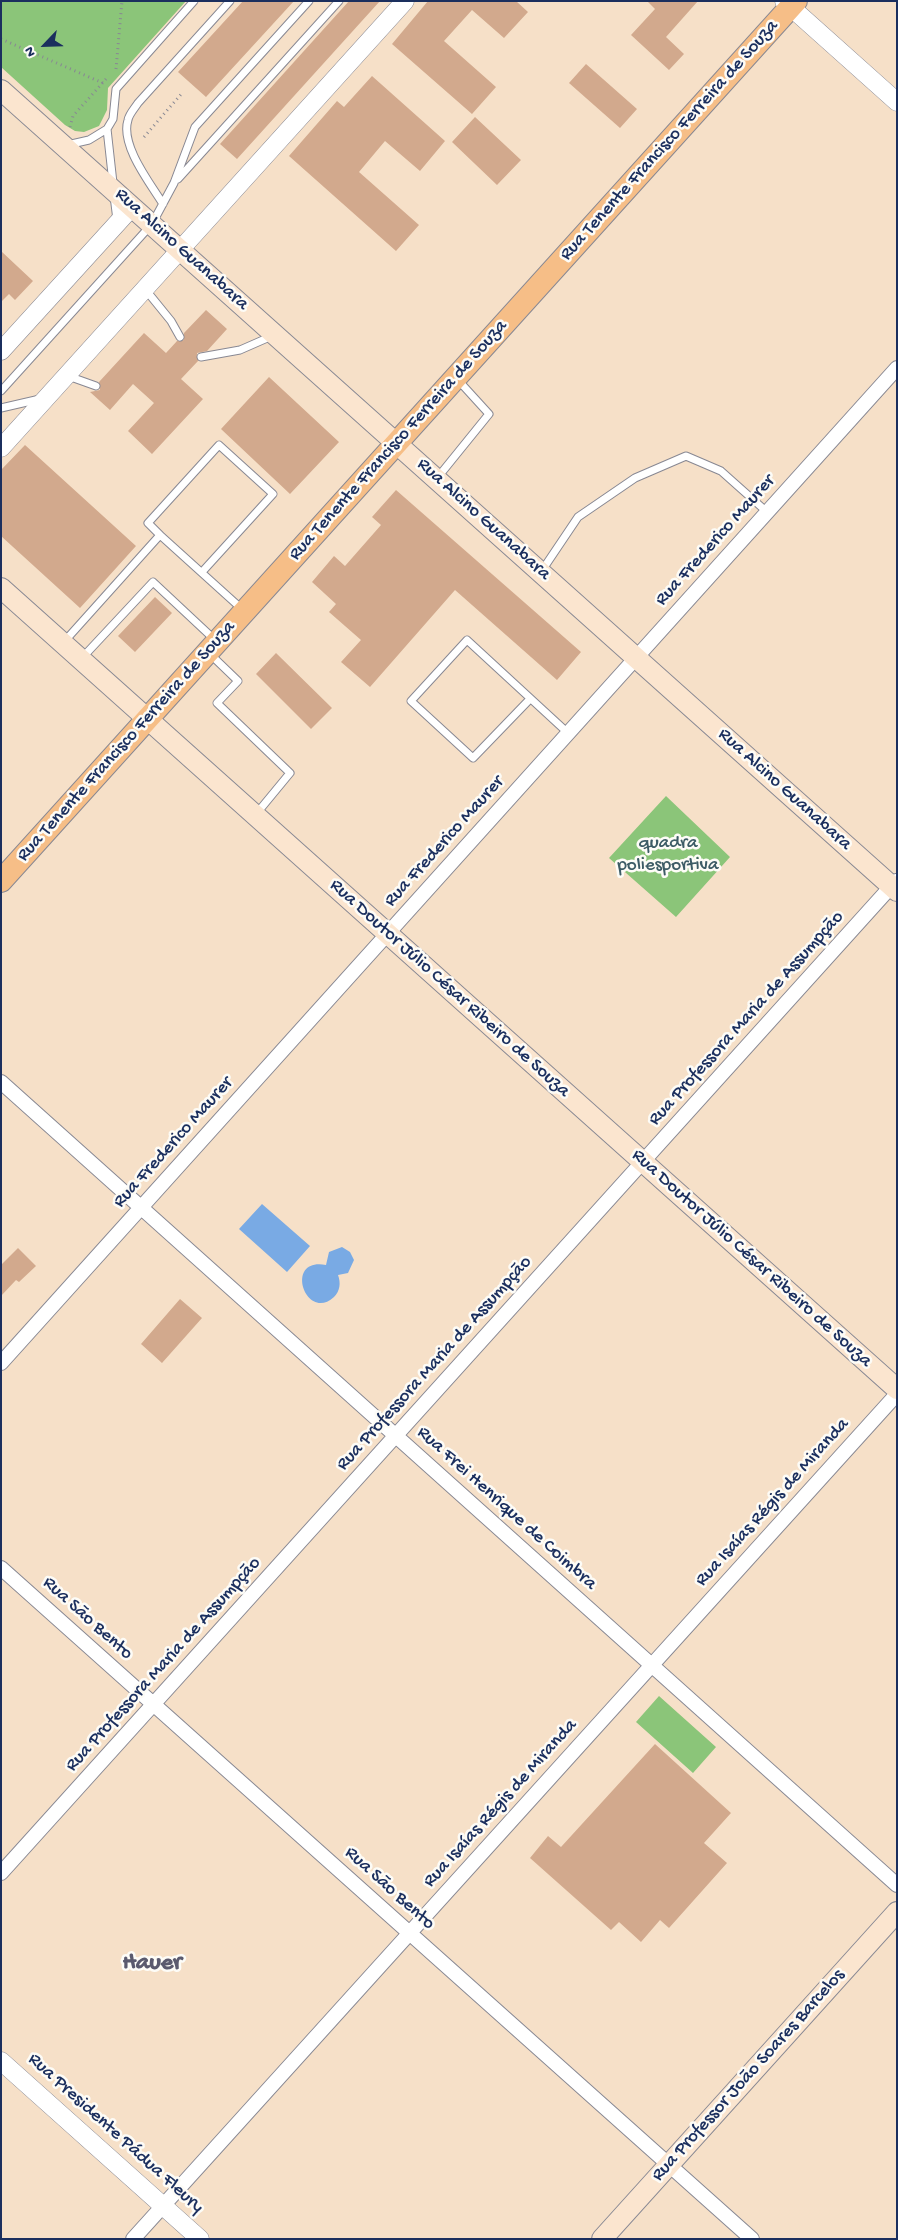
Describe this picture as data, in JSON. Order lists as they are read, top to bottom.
{
  "streets": {
    "main road": [
      "Rua Tenente Francisco Ferreira de Souza",
      "Rua Alcino Guanabara",
      "Rua Doutor Júlio César Ribeiro de Souza",
      "Rua Professor João Soares Barcelos"
    ],
    "street": [
      "Rua Frederico Maurer",
      "Rua Professora Maria de Assumpção",
      "Rua Isaías Régis de Miranda",
      "Rua Frei Henrique de Coimbra",
      "Rua São Bento",
      "Rua Presidente Pádua Fleury"
    ]
  },
  "crossings": [
    ["Rua Tenente Francisco Ferreira de Souza", "Rua Alcino Guanabara"],
    ["Rua Tenente Francisco Ferreira de Souza", "Rua Doutor Júlio César Ribeiro de Souza"],
    ["Rua Alcino Guanabara", "Rua Frederico Maurer"],
    ["Rua Alcino Guanabara", "Rua Professora Maria de Assumpção"],
    ["Rua Frederico Maurer", "Rua Doutor Júlio César Ribeiro de Souza"],
    ["Rua Frederico Maurer", "Rua Frei Henrique de Coimbra"],
    ["Rua Doutor Júlio César Ribeiro de Souza", "Rua Professora Maria de Assumpção"],
    ["Rua Professora Maria de Assumpção", "Rua Frei Henrique de Coimbra"],
    ["Rua Professora Maria de Assumpção", "Rua São Bento"],
    ["Rua Isaías Régis de Miranda", "Rua Frei Henrique de Coimbra"],
    ["Rua Isaías Régis de Miranda", "Rua São Bento"],
    ["Rua Isaías Régis de Miranda", "Rua Presidente Pádua Fleury"],
    ["Rua São Bento", "Rua Professor João Soares Barcelos"]
  ],
  "districts": ["Hauer"],
  "parks": ["quadra poliesportiva"],
  "north": "bottom left"
}
